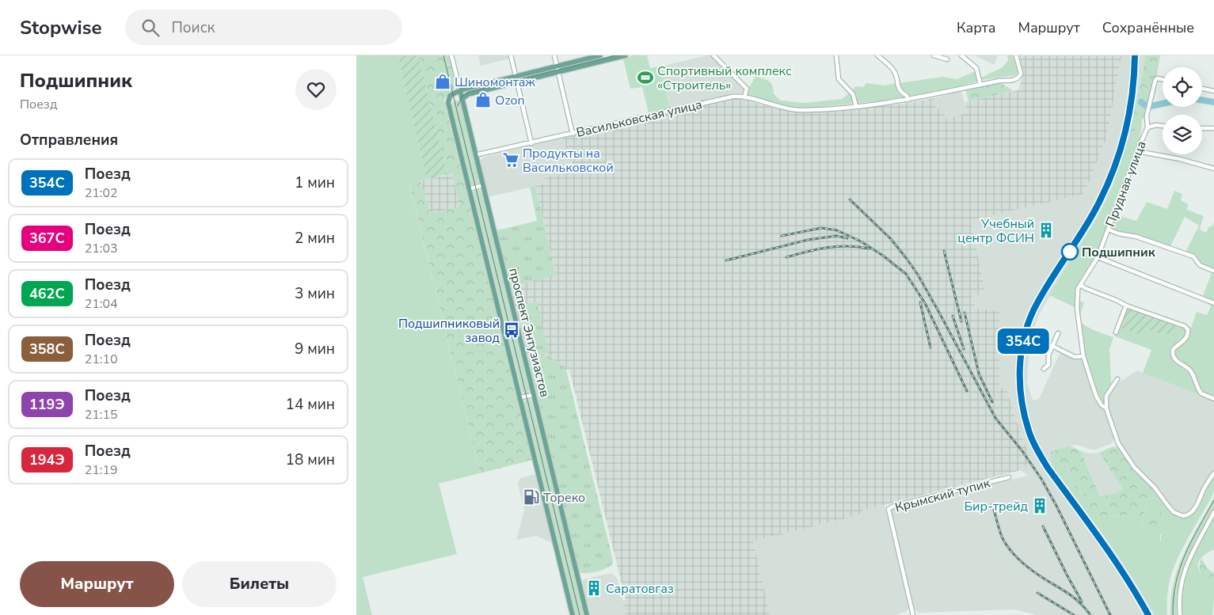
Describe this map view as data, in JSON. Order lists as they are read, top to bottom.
{
  "streets": {
    "main road": ["проспект Энтузиастов"],
    "street": ["Васильковская улица", "Прудная улица", "Крымский тупик"]
  },
  "crossings": [
    ["Васильковская улица", "проспект Энтузиастов"]
  ],
  "places": {
    "sports": ["Спортивный комплекс «Строитель»"],
    "shop": ["Шиномонтаж", "Ozon"],
    "supermarket": ["Продукты на Васильковской"],
    "building": ["Учебный центр ФСИН", "Бир-трейд", "Саратовгаз"],
    "other": ["Подшипник"],
    "bus stop": ["Подшипниковый завод"],
    "fuel station": ["Тореко"]
  },
  "page": {
    "header": "Stopwise",
    "search": "Поиск",
    "nav": ["Карта", "Маршрут", "Сохранённые"],
    "heading": [
      ["Подшипник", "Поезд"],
      "Отправления"
    ],
    "on_map": "354С",
    "list": [
      {
        "mark": "354С",
        "name": "Поезд",
        "note": "21:02",
        "value": "1 мин"
      },
      {
        "mark": "367С",
        "name": "Поезд",
        "note": "21:03",
        "value": "2 мин"
      },
      {
        "mark": "462С",
        "name": "Поезд",
        "note": "21:04",
        "value": "3 мин"
      },
      {
        "mark": "358С",
        "name": "Поезд",
        "note": "21:10",
        "value": "9 мин"
      },
      {
        "mark": "119Э",
        "name": "Поезд",
        "note": "21:15",
        "value": "14 мин"
      },
      {
        "mark": "194Э",
        "name": "Поезд",
        "note": "21:19",
        "value": "18 мин"
      }
    ],
    "buttons": ["Маршрут", "Билеты"]
  }
}
